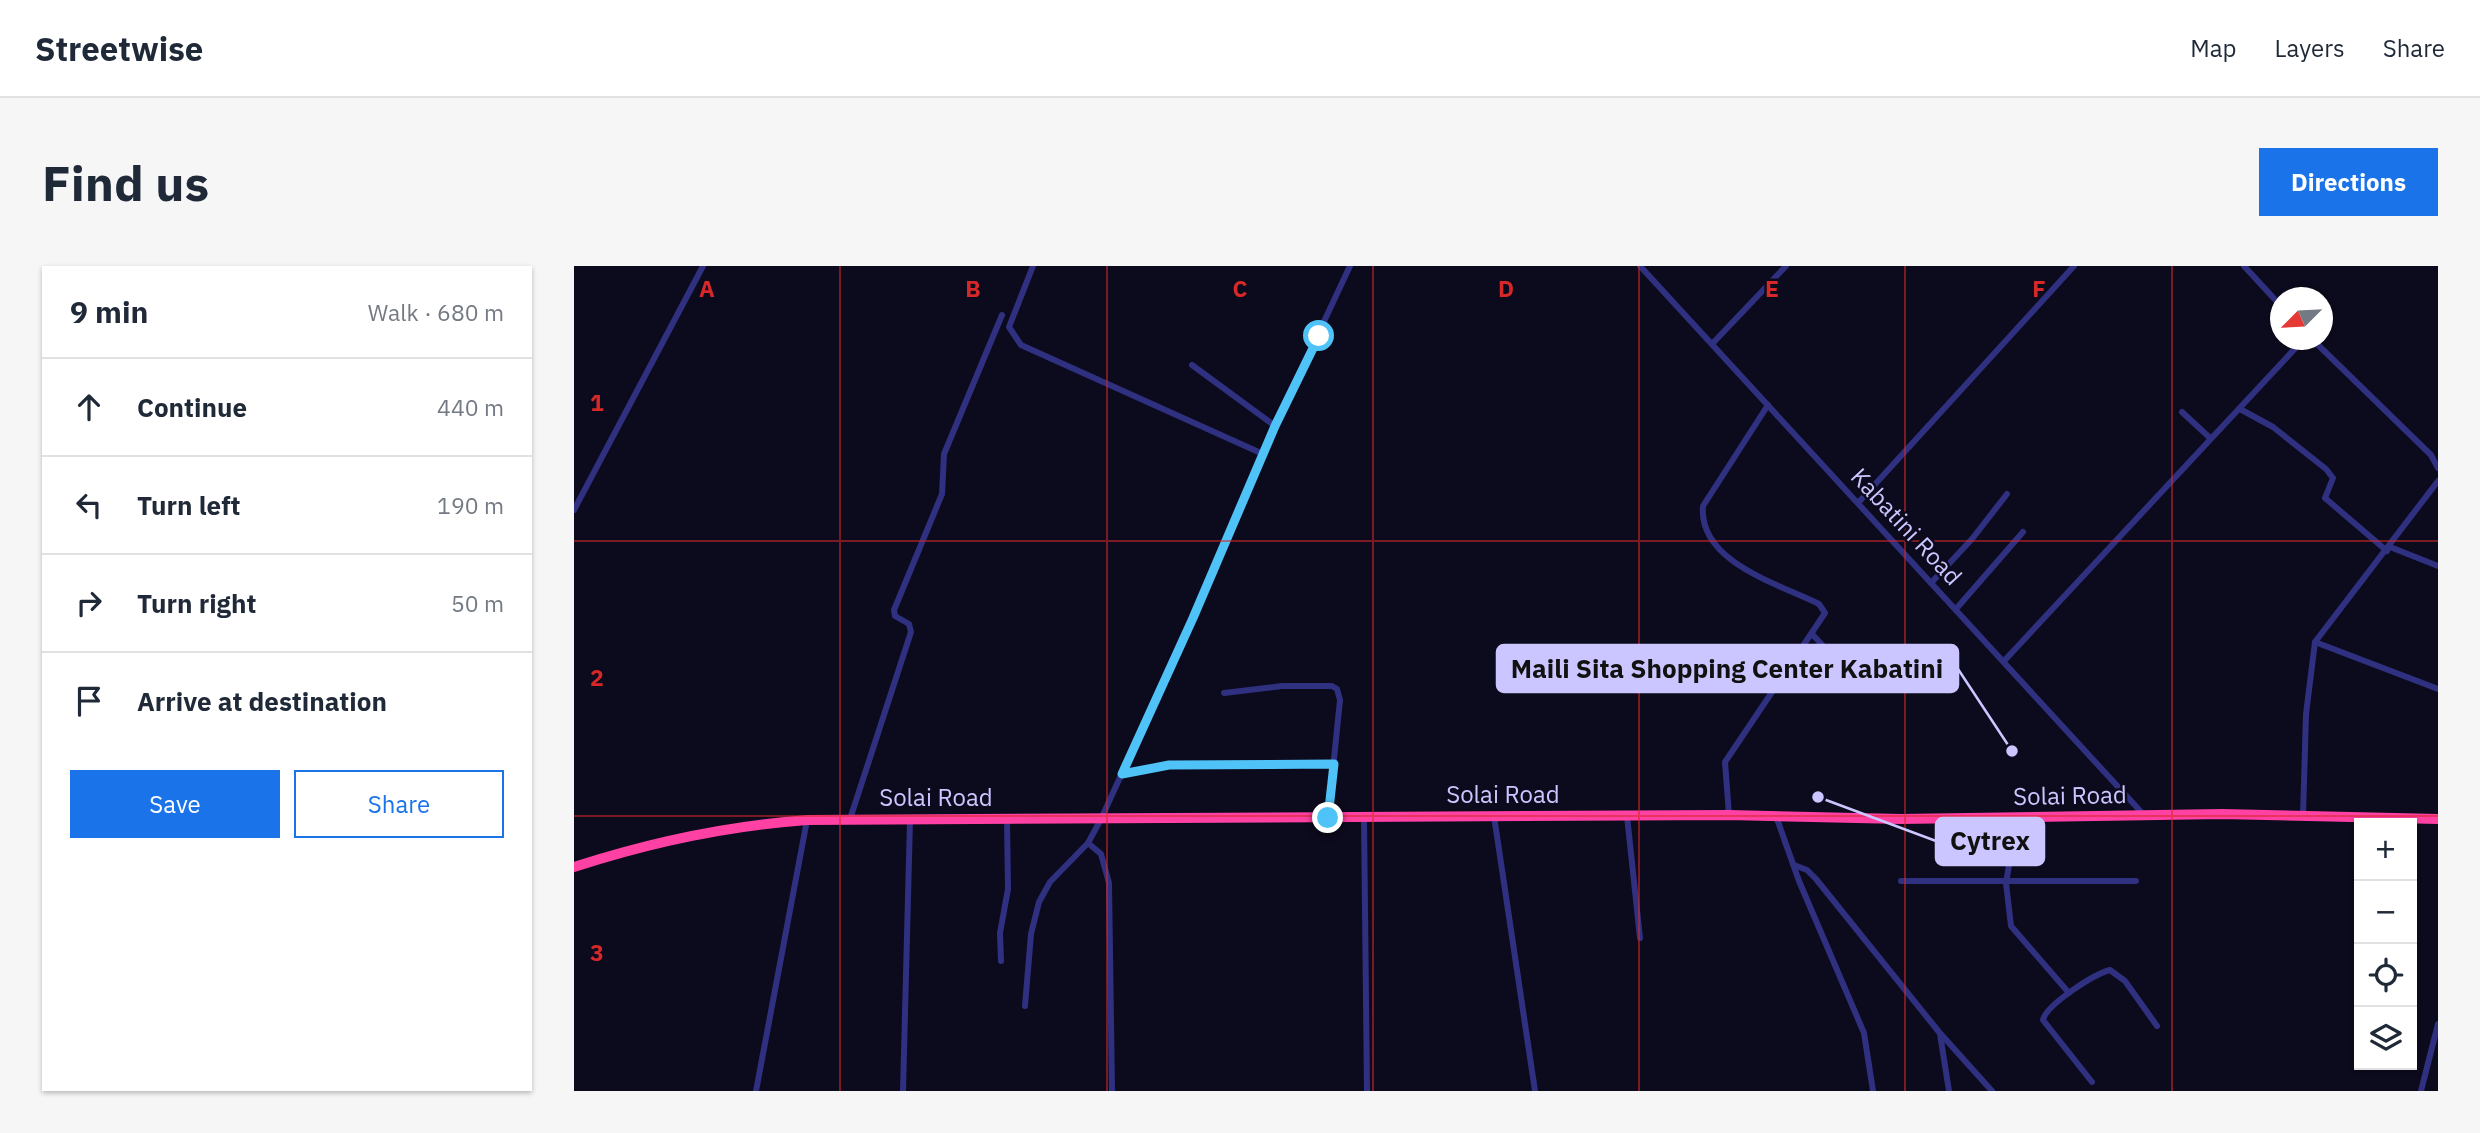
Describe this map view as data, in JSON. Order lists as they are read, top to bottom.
{
  "streets": {
    "highway": ["Solai Road"],
    "street": ["Kabatini Road"]
  },
  "crossings": [
    ["Kabatini Road", "Solai Road"]
  ],
  "places": ["Maili Sita Shopping Center Kabatini", "Cytrex"],
  "north": "bottom left",
  "page": {
    "header": "Streetwise",
    "nav": ["Map", "Layers", "Share"],
    "buttons": [
      "Directions",
      ["Save", "Share"]
    ],
    "title": "Find us",
    "heading": ["9 min", "Walk · 680 m"],
    "list": [
      ["Continue", "440 m"],
      ["Turn left", "190 m"],
      ["Turn right", "50 m"],
      "Arrive at destination"
    ],
    "map_buttons": ["+", "−"]
  },
  "grid": {
    "columns": [
      "A",
      "B",
      "C",
      "D",
      "E",
      "F"
    ],
    "rows": ["1", "2", "3"]
  }
}
